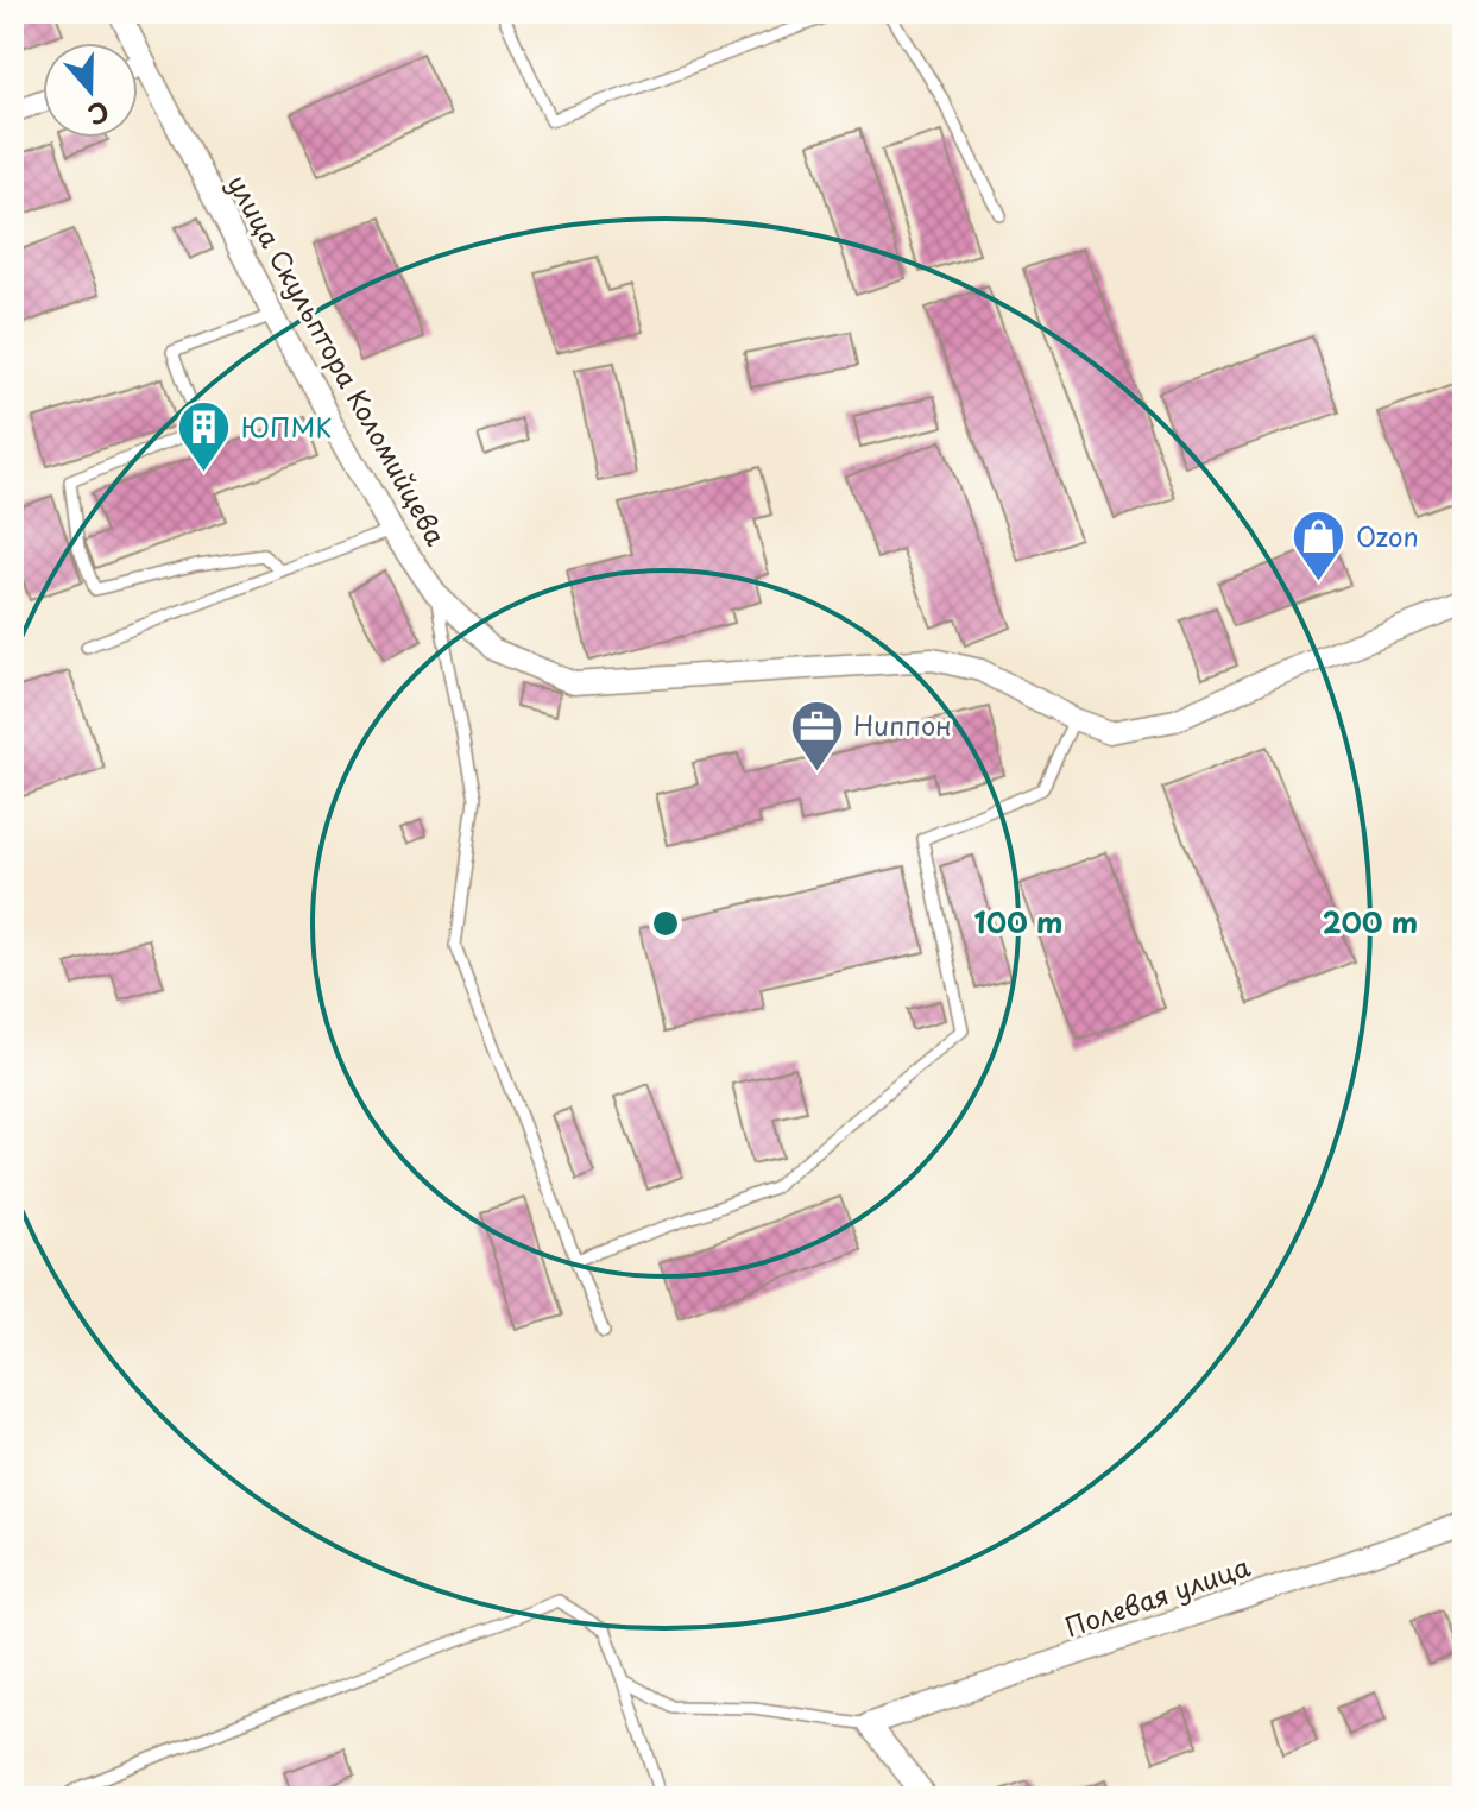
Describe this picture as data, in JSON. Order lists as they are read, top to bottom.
{
  "streets": {
    "street": ["улица Скульптора Коломийцева", "Полевая улица"]
  },
  "places": {
    "building": ["ЮПМК"],
    "shop": ["Ozon"],
    "office": ["Ниппон"]
  },
  "north": "bottom",
  "rings": ["100 m", "200 m"]
}
